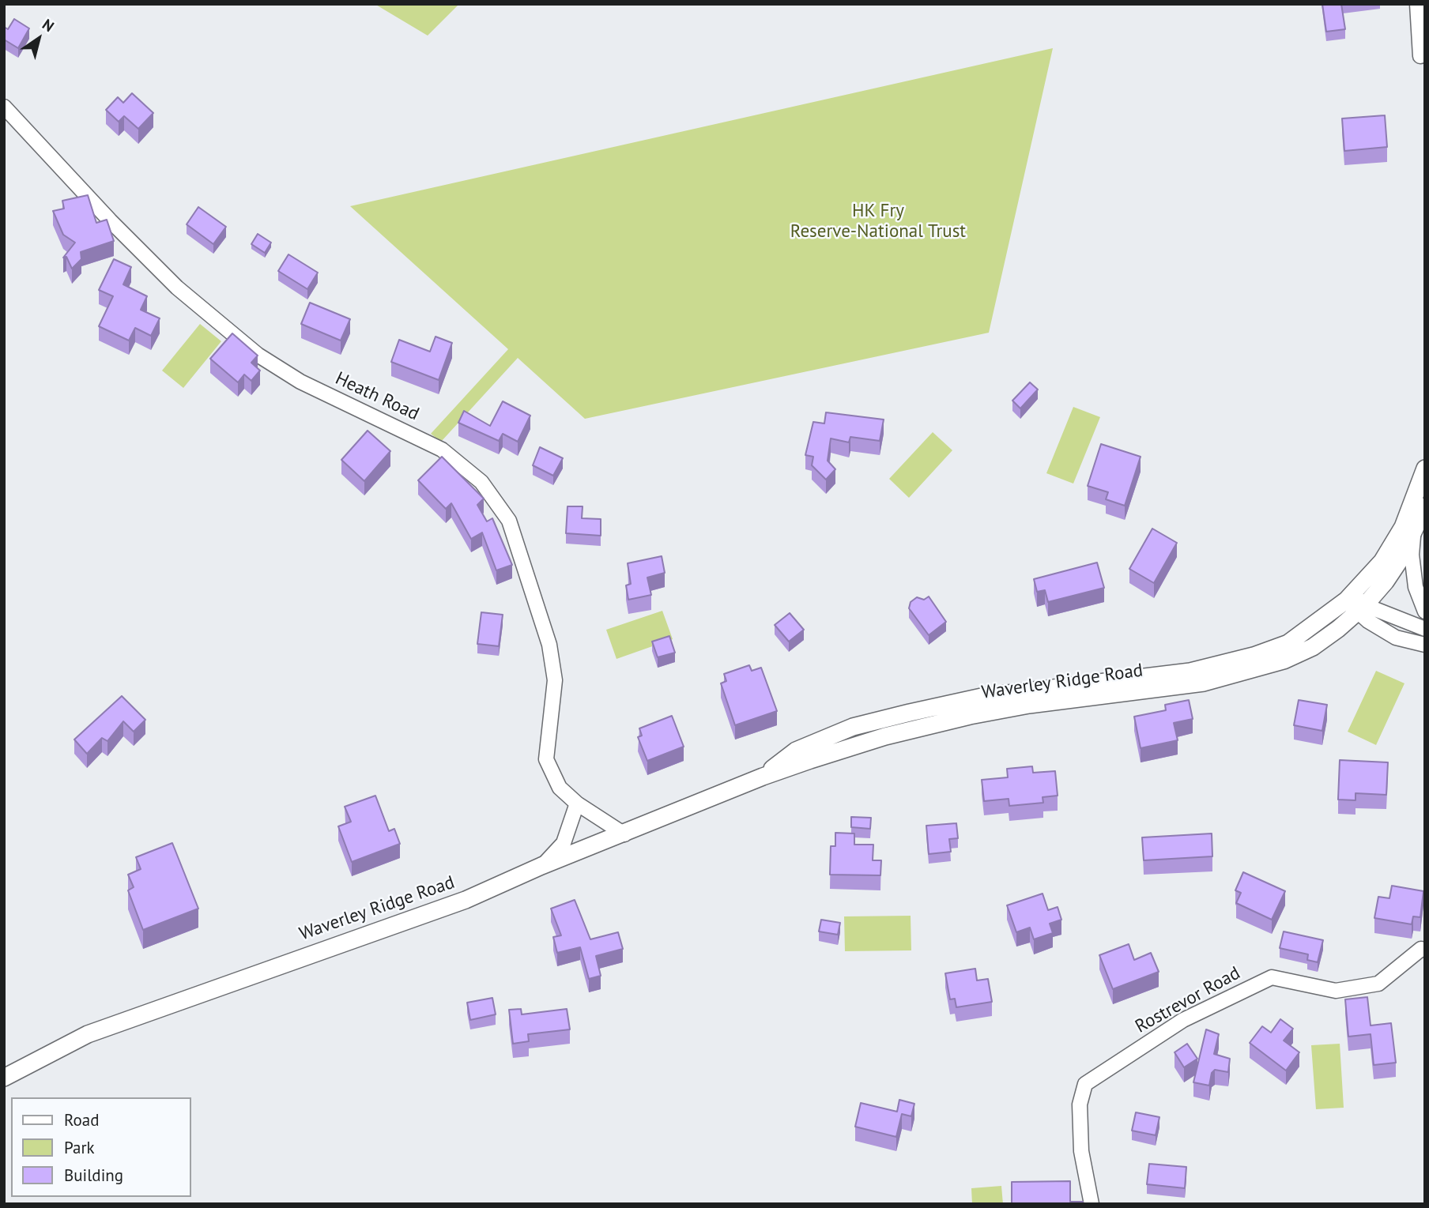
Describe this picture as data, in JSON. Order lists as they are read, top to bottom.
{
  "streets": {
    "main road": ["Waverley Ridge Road"],
    "street": ["Heath Road", "Rostrevor Road"]
  },
  "crossings": [
    ["Heath Road", "Waverley Ridge Road"]
  ],
  "parks": ["HK Fry Reserve-National Trust"],
  "legend": ["Road", "Park", "Building"],
  "north": "top right"
}
